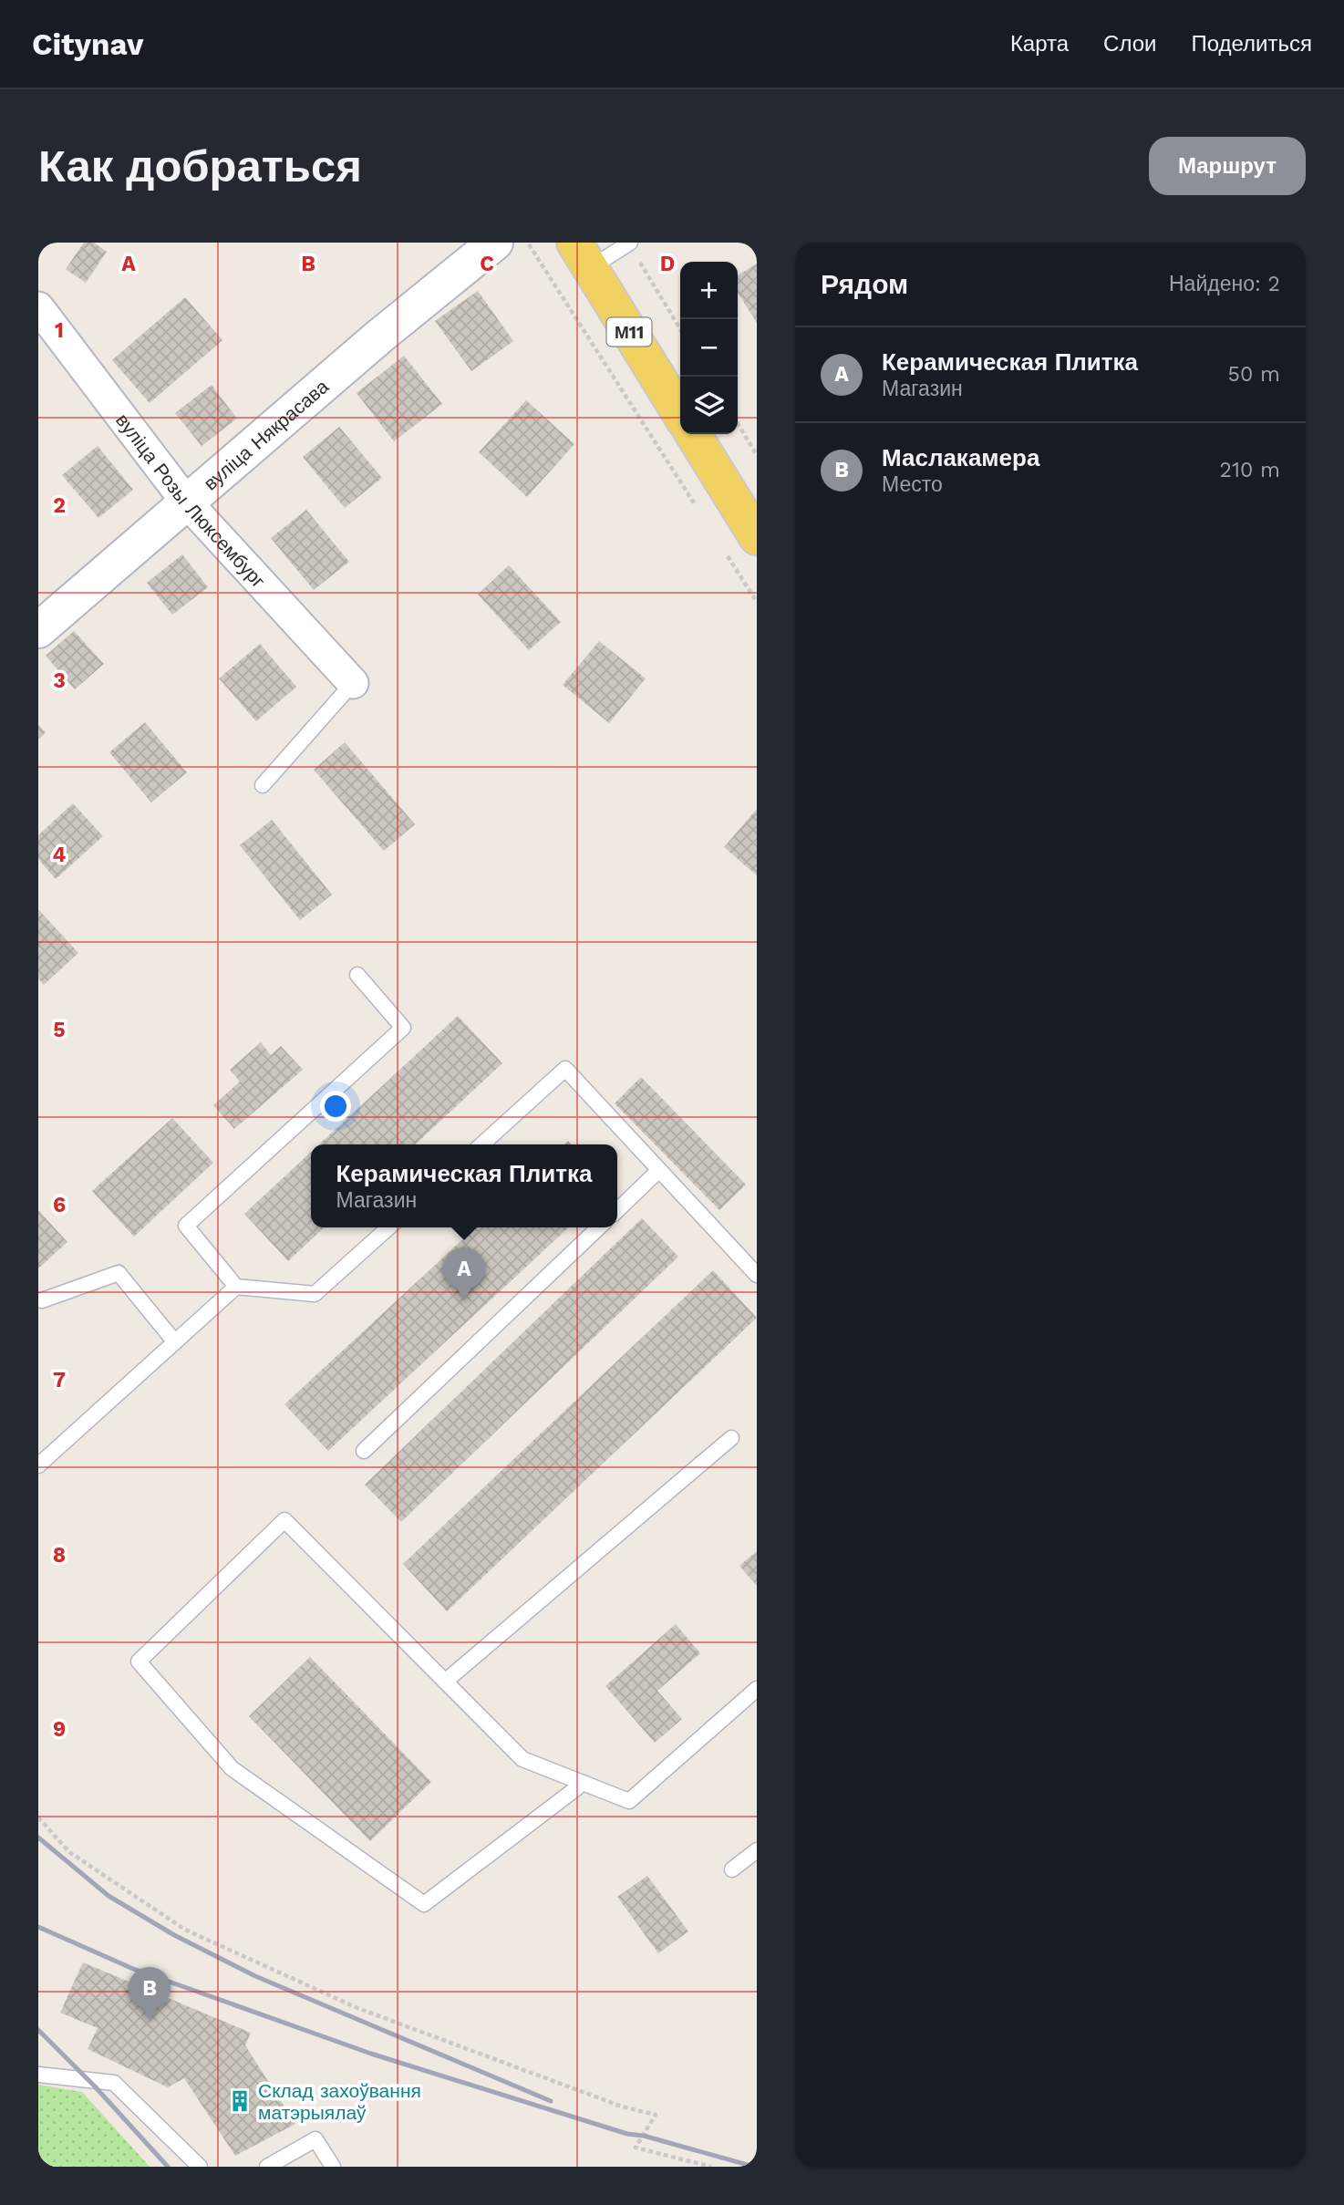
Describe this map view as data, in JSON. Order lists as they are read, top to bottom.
{
  "streets": {
    "main road": ["М11", "вуліца Някрасава"],
    "street": ["вуліца Розы Люксембург"]
  },
  "crossings": [
    ["вуліца Някрасава", "вуліца Розы Люксембург"]
  ],
  "places": {
    "building": ["Склад захоўвання матэрыялаў"]
  },
  "page": {
    "header": "Citynav",
    "nav": ["Карта", "Слои", "Поделиться"],
    "buttons": "Маршрут",
    "title": "Как добраться",
    "heading": ["Рядом", "Найдено: 2"],
    "map_buttons": ["+", "−"],
    "list": [
      {
        "mark": "A",
        "name": "Керамическая Плитка",
        "note": "Магазин",
        "value": "50 m"
      },
      {
        "mark": "B",
        "name": "Маслакамера",
        "note": "Место",
        "value": "210 m"
      }
    ],
    "popup": ["Керамическая Плитка", "Магазин"],
    "pins": ["A", "B"]
  },
  "grid": {
    "columns": [
      "A",
      "B",
      "C",
      "D"
    ],
    "rows": [
      "1",
      "2",
      "3",
      "4",
      "5",
      "6",
      "7",
      "8",
      "9"
    ]
  }
}
